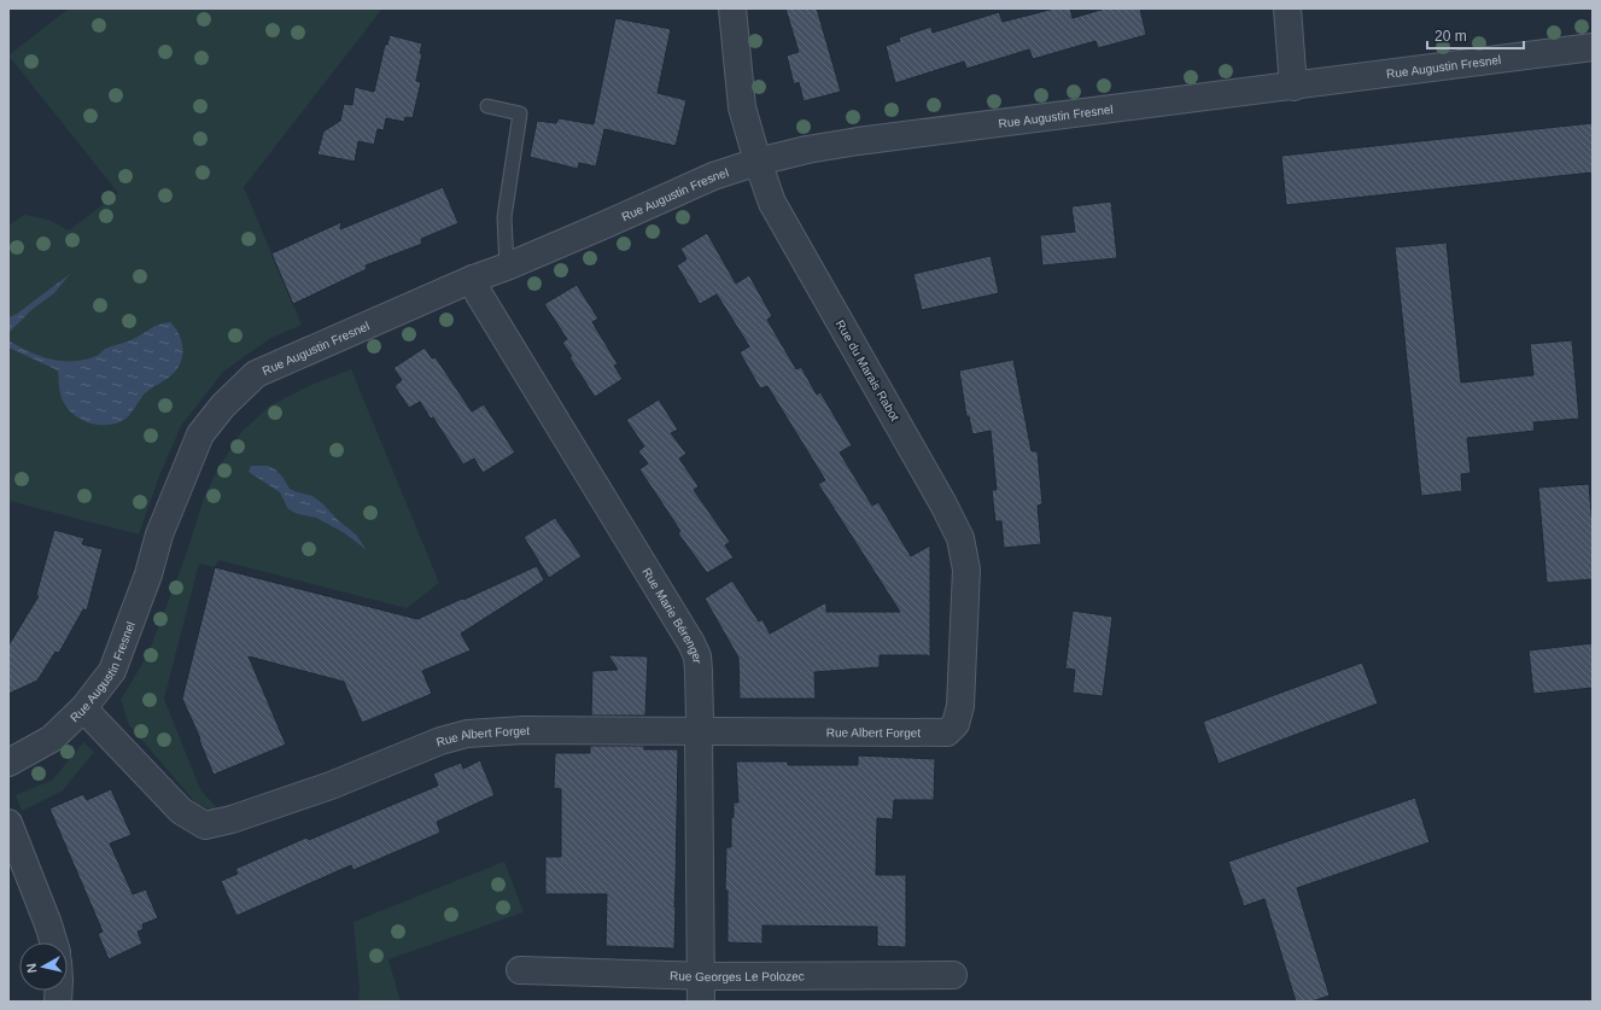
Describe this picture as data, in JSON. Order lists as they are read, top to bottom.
{
  "streets": {
    "street": [
      "Rue Augustin Fresnel",
      "Rue du Marais Rabot",
      "Rue Marie Bérenger",
      "Rue Albert Forget",
      "Rue Georges Le Polozec"
    ]
  },
  "crossings": [
    ["Rue Augustin Fresnel", "Rue du Marais Rabot"],
    ["Rue Augustin Fresnel", "Rue Marie Bérenger"],
    ["Rue Augustin Fresnel", "Rue Albert Forget"],
    ["Rue du Marais Rabot", "Rue Albert Forget"],
    ["Rue Marie Bérenger", "Rue Albert Forget"],
    ["Rue Marie Bérenger", "Rue Georges Le Polozec"]
  ],
  "scale_bar": "20 m",
  "north": "left"
}
